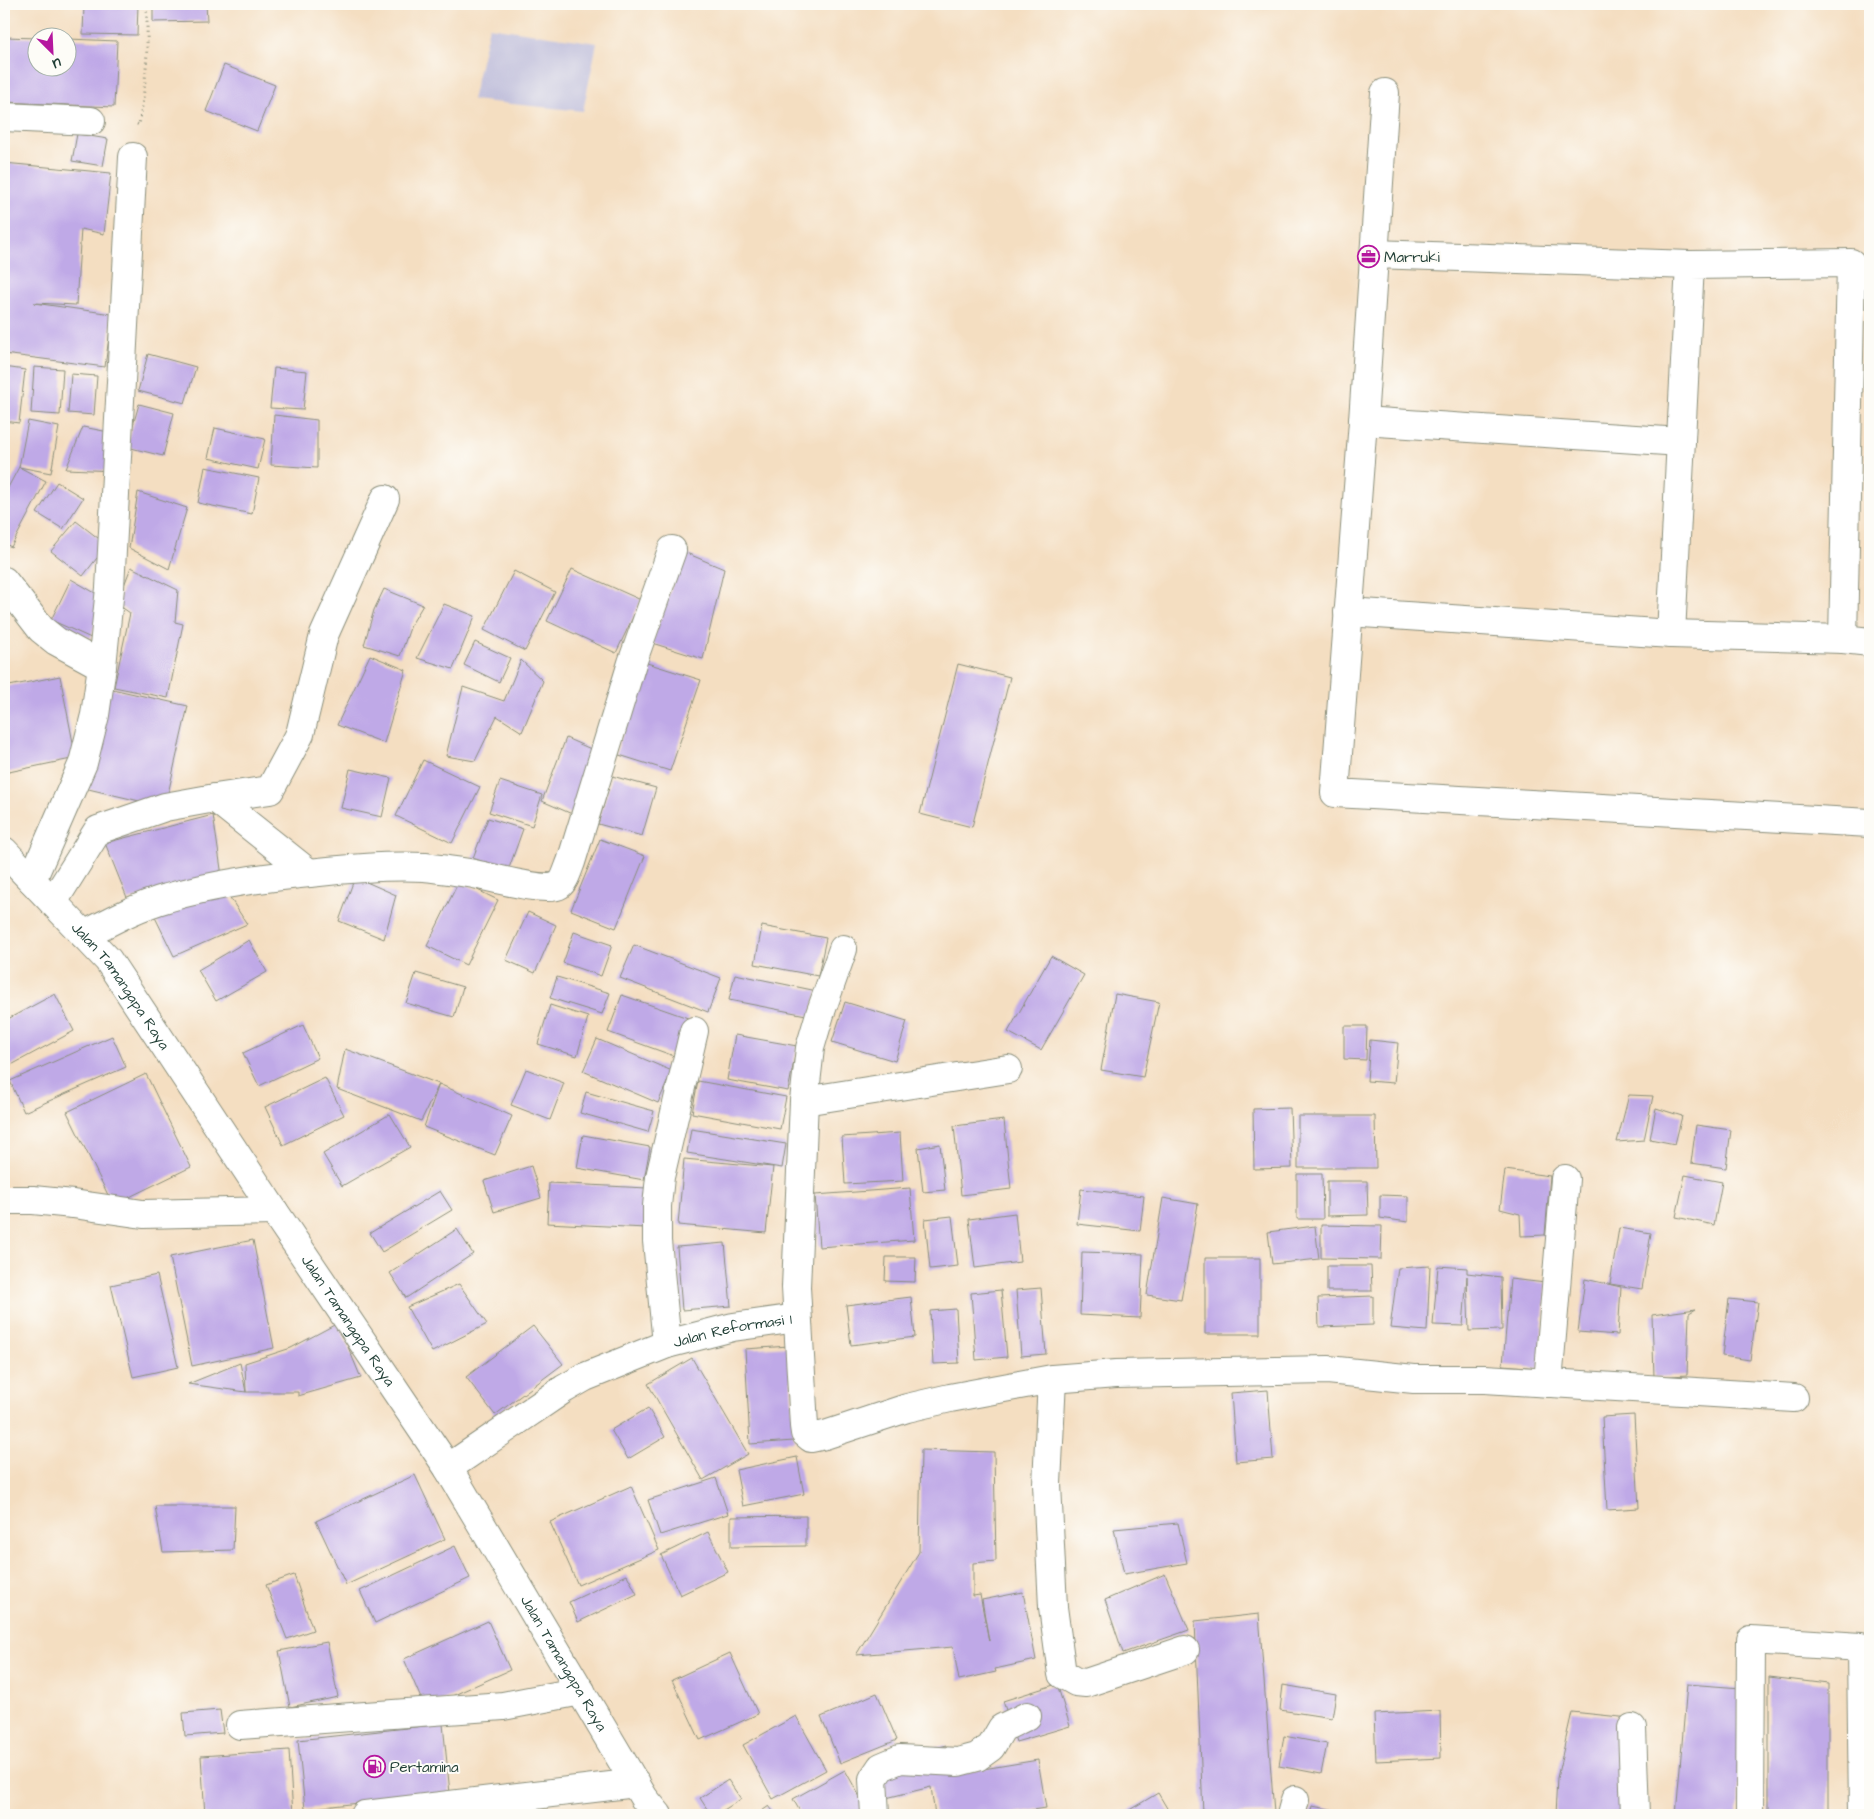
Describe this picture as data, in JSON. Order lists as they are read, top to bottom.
{
  "streets": {
    "street": ["Jalan Tamangapa Raya", "Jalan Reformasi 1"]
  },
  "crossings": [
    ["Jalan Tamangapa Raya", "Jalan Reformasi 1"]
  ],
  "places": {
    "office": ["Marruki"],
    "fuel station": ["Pertamina"]
  },
  "north": "bottom right"
}
